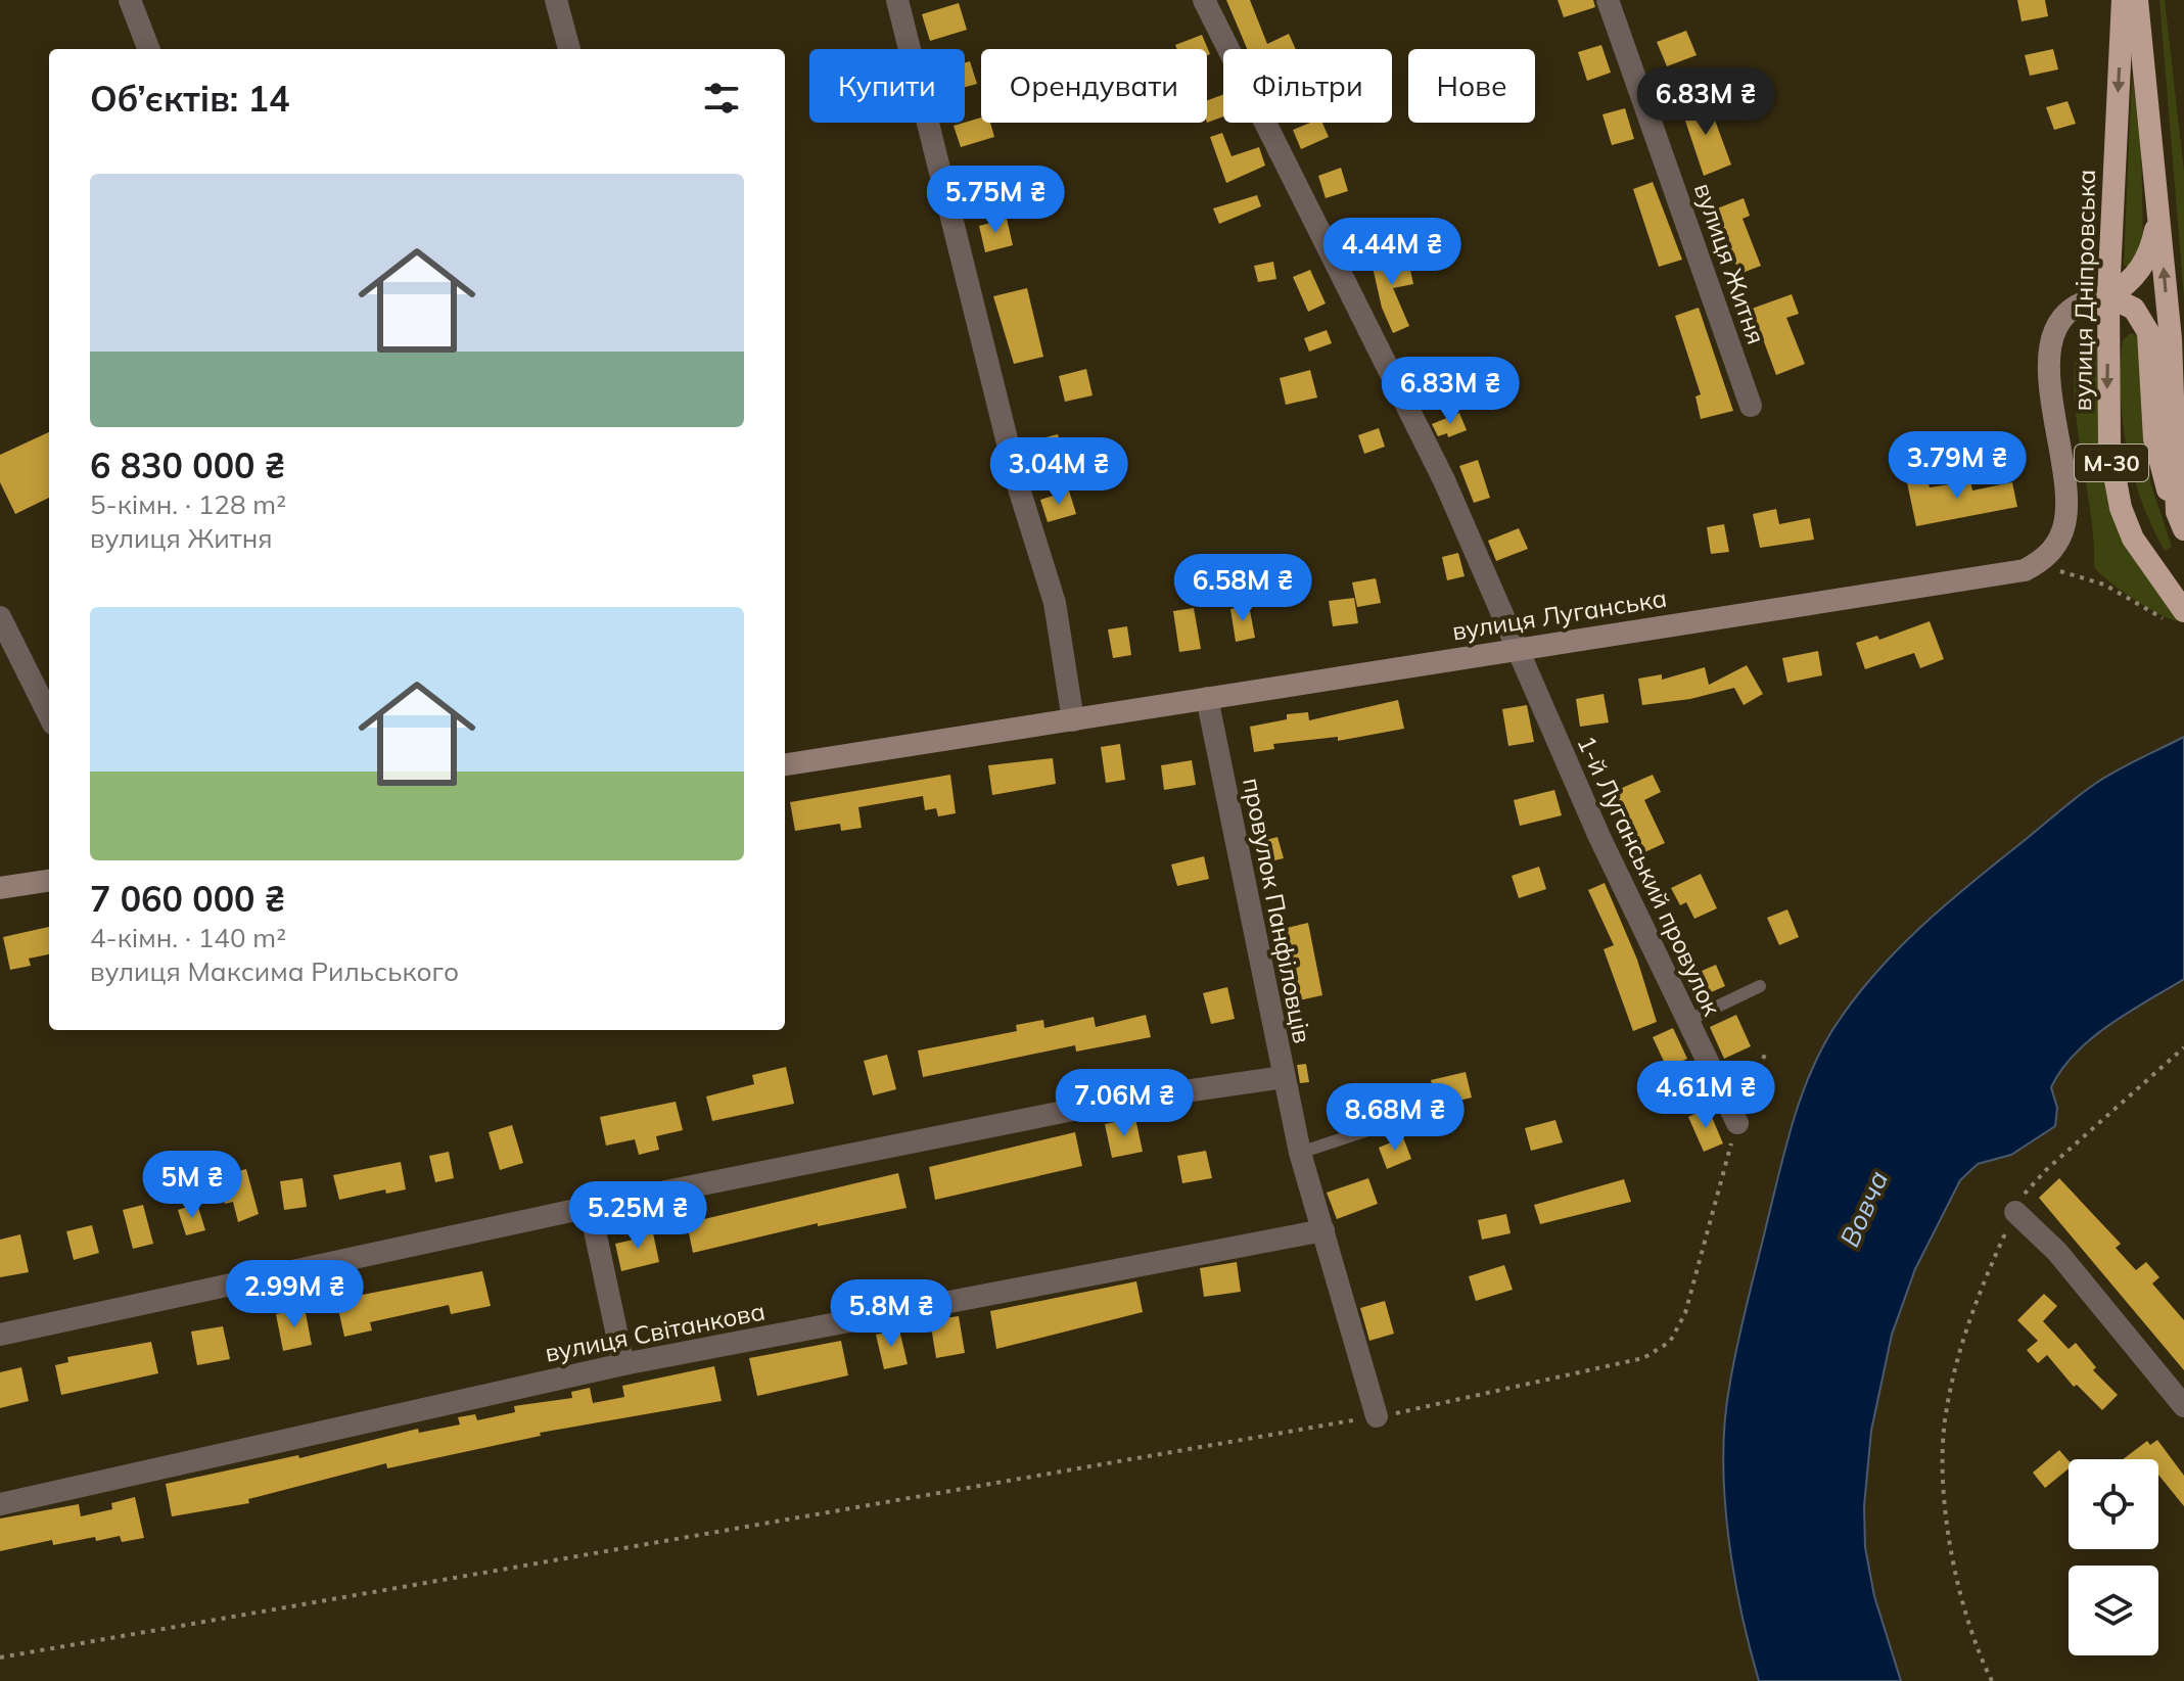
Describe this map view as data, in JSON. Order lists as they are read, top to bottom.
{
  "streets": {
    "highway": ["вулиця Дніпровська", "М-30"],
    "main road": ["вулиця Луганська"],
    "street": [
      "вулиця Житня",
      "1-й Луганський провулок",
      "провулок Панфіловців",
      "вулиця Світанкова"
    ]
  },
  "crossings": [
    ["вулиця Луганська", "1-й Луганський провулок"],
    ["вулиця Луганська", "провулок Панфіловців"],
    ["провулок Панфіловців", "вулиця Світанкова"]
  ],
  "water": ["Вовча"],
  "page": {
    "chip": [
      "Купити",
      "Орендувати",
      "Фільтри",
      "Нове"
    ],
    "heading": "Об’єктів: 14",
    "price": [
      "6.83M ₴",
      "5.75M ₴",
      "4.44M ₴",
      "6.83M ₴",
      "3.79M ₴",
      "3.04M ₴",
      "6.58M ₴",
      "4.61M ₴",
      "7.06M ₴",
      "8.68M ₴",
      "5M ₴",
      "5.25M ₴",
      "2.99M ₴",
      "5.8M ₴"
    ],
    "list": [
      {
        "name": "6 830 000 ₴",
        "note": "5-кімн. · 128 m² · вулиця Житня"
      },
      {
        "name": "7 060 000 ₴",
        "note": "4-кімн. · 140 m² · вулиця Максима Рильського"
      }
    ]
  }
}
